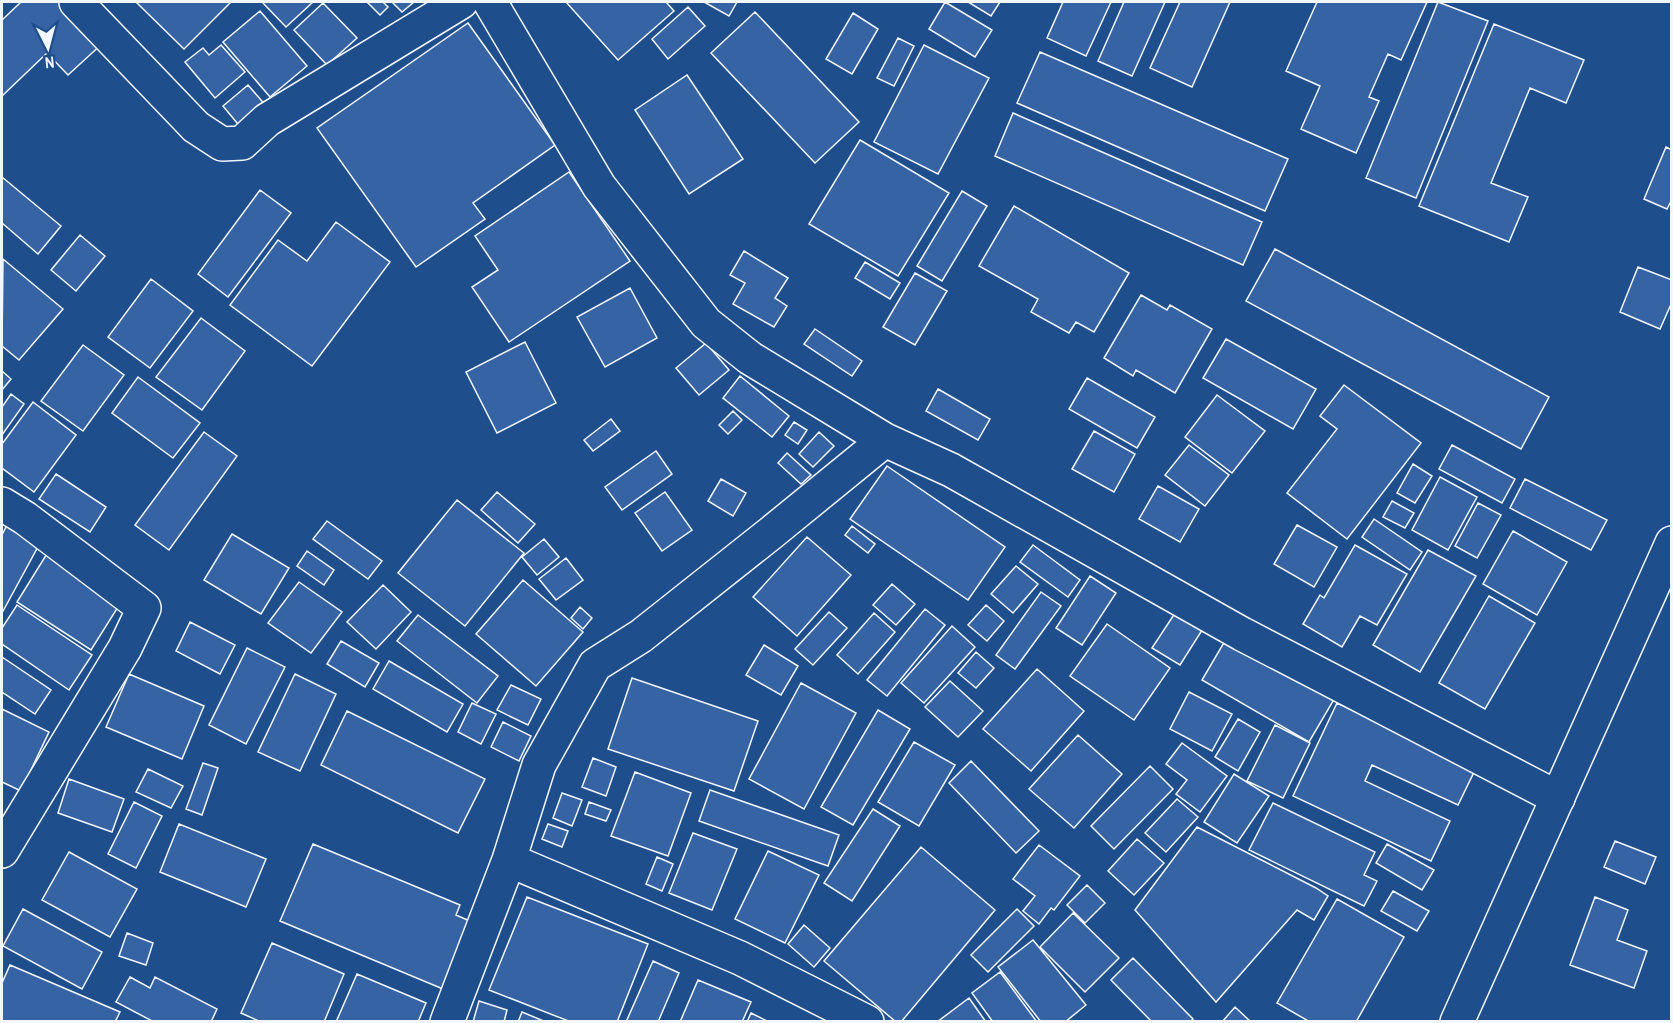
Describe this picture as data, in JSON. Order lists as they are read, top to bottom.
{
  "north": "bottom"
}
